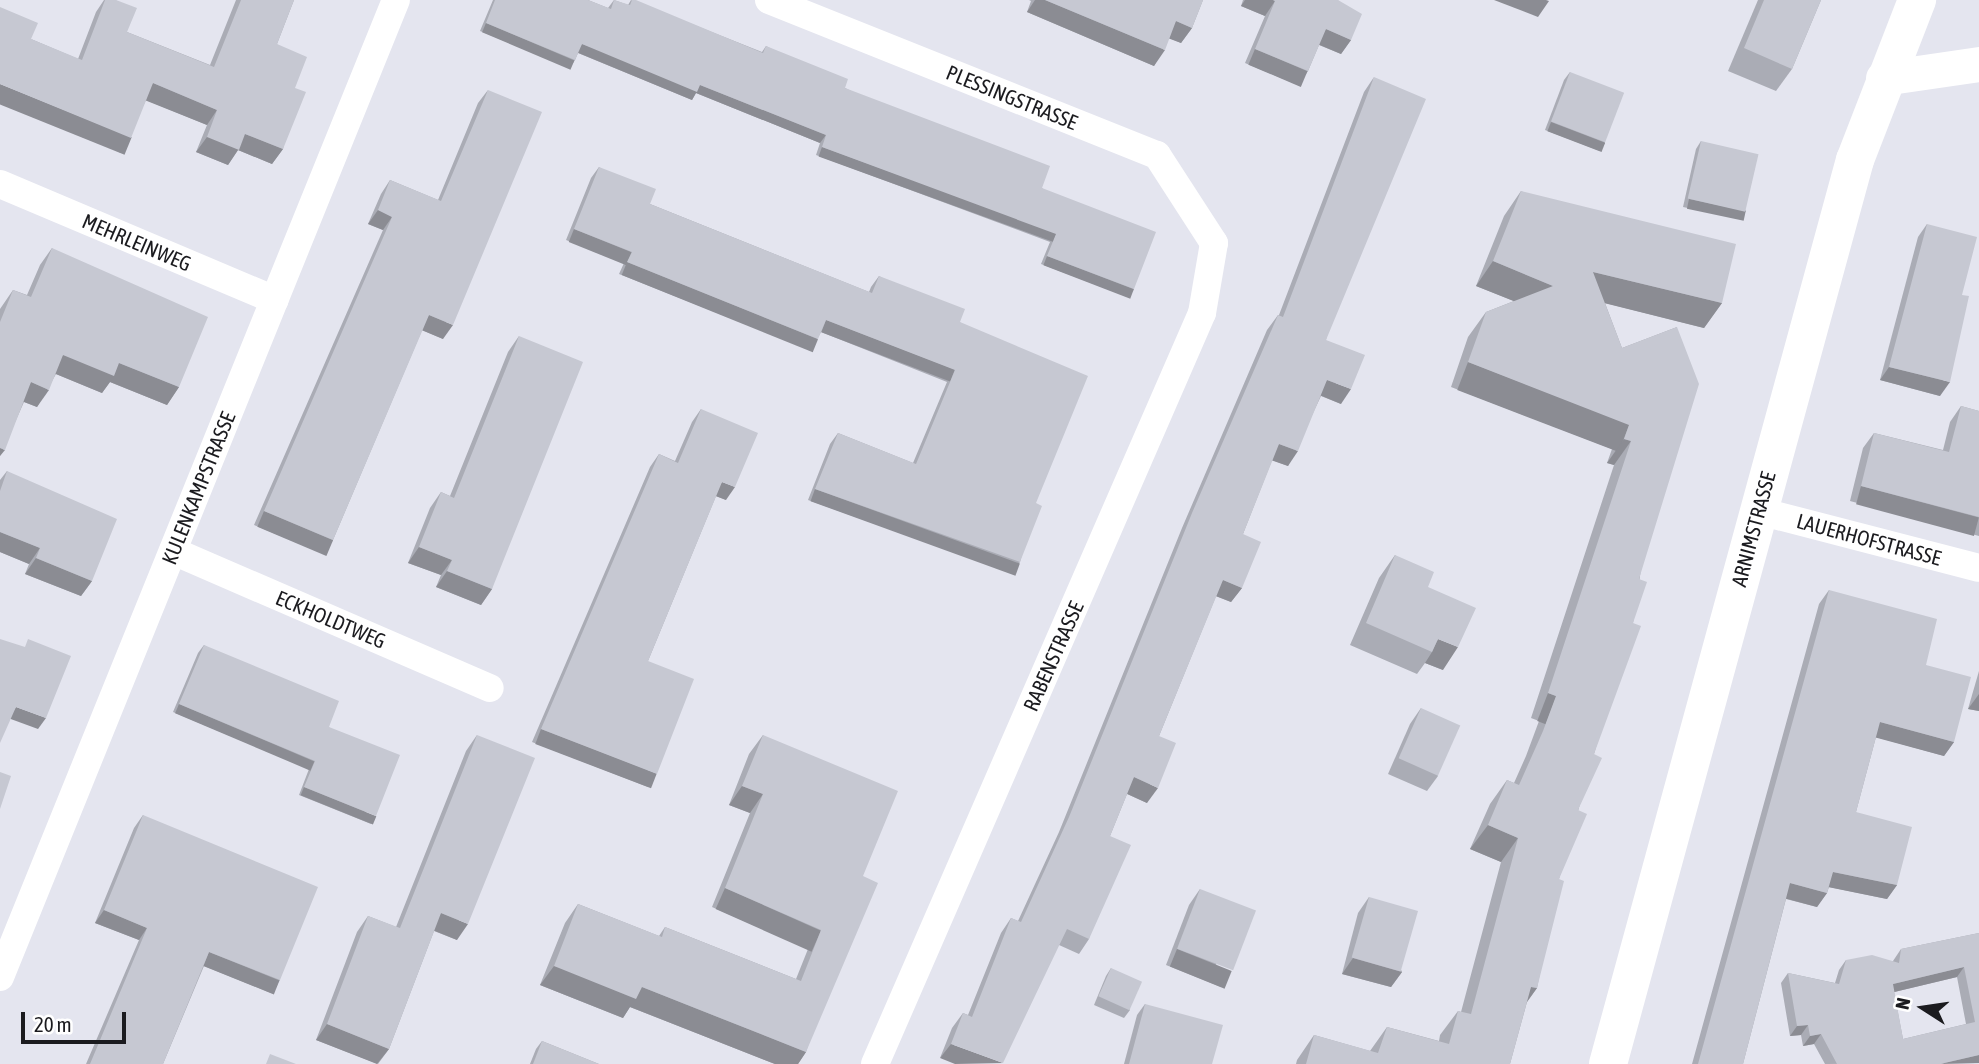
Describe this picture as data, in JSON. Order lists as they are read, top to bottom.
{
  "streets": {
    "main road": ["ARNIMSTRASSE"],
    "street": [
      "PLESSINGSTRASSE",
      "MEHRLEINWEG",
      "KULENKAMPSTRASSE",
      "LAUERHOFSTRASSE",
      "ECKHOLDTWEG",
      "RABENSTRASSE"
    ]
  },
  "crossings": [
    ["PLESSINGSTRASSE", "RABENSTRASSE"],
    ["MEHRLEINWEG", "KULENKAMPSTRASSE"],
    ["KULENKAMPSTRASSE", "ECKHOLDTWEG"],
    ["ARNIMSTRASSE", "LAUERHOFSTRASSE"]
  ],
  "scale_bar": "20 m",
  "north": "left"
}
